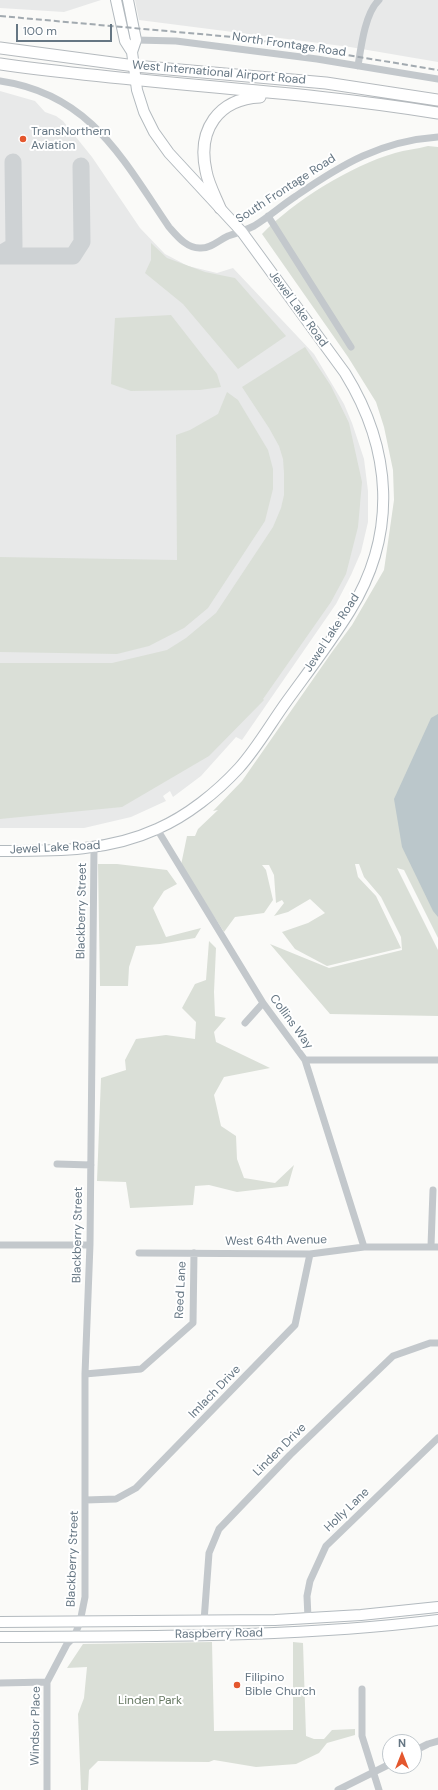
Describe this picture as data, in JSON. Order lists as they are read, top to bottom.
{
  "streets": {
    "main road": ["West International Airport Road", "Jewel Lake Road", "Raspberry Road"],
    "street": [
      "North Frontage Road",
      "South Frontage Road",
      "Blackberry Street",
      "Collins Way",
      "West 64th Avenue",
      "Reed Lane",
      "Imlach Drive",
      "Linden Drive",
      "Holly Lane",
      "Windsor Place"
    ]
  },
  "crossings": [
    ["West International Airport Road", "Jewel Lake Road"],
    ["South Frontage Road", "Jewel Lake Road"],
    ["Jewel Lake Road", "Blackberry Street"],
    ["Jewel Lake Road", "Collins Way"],
    ["Blackberry Street", "Reed Lane"],
    ["Blackberry Street", "Imlach Drive"],
    ["Blackberry Street", "Raspberry Road"],
    ["Blackberry Street", "Windsor Place"],
    ["Collins Way", "West 64th Avenue"],
    ["West 64th Avenue", "Reed Lane"],
    ["West 64th Avenue", "Imlach Drive"],
    ["Linden Drive", "Raspberry Road"],
    ["Holly Lane", "Raspberry Road"],
    ["Raspberry Road", "Windsor Place"]
  ],
  "parks": ["Linden Park"],
  "places": ["TransNorthern Aviation", "Filipino Bible Church"],
  "scale_bar": "100 m",
  "north": "top"
}
